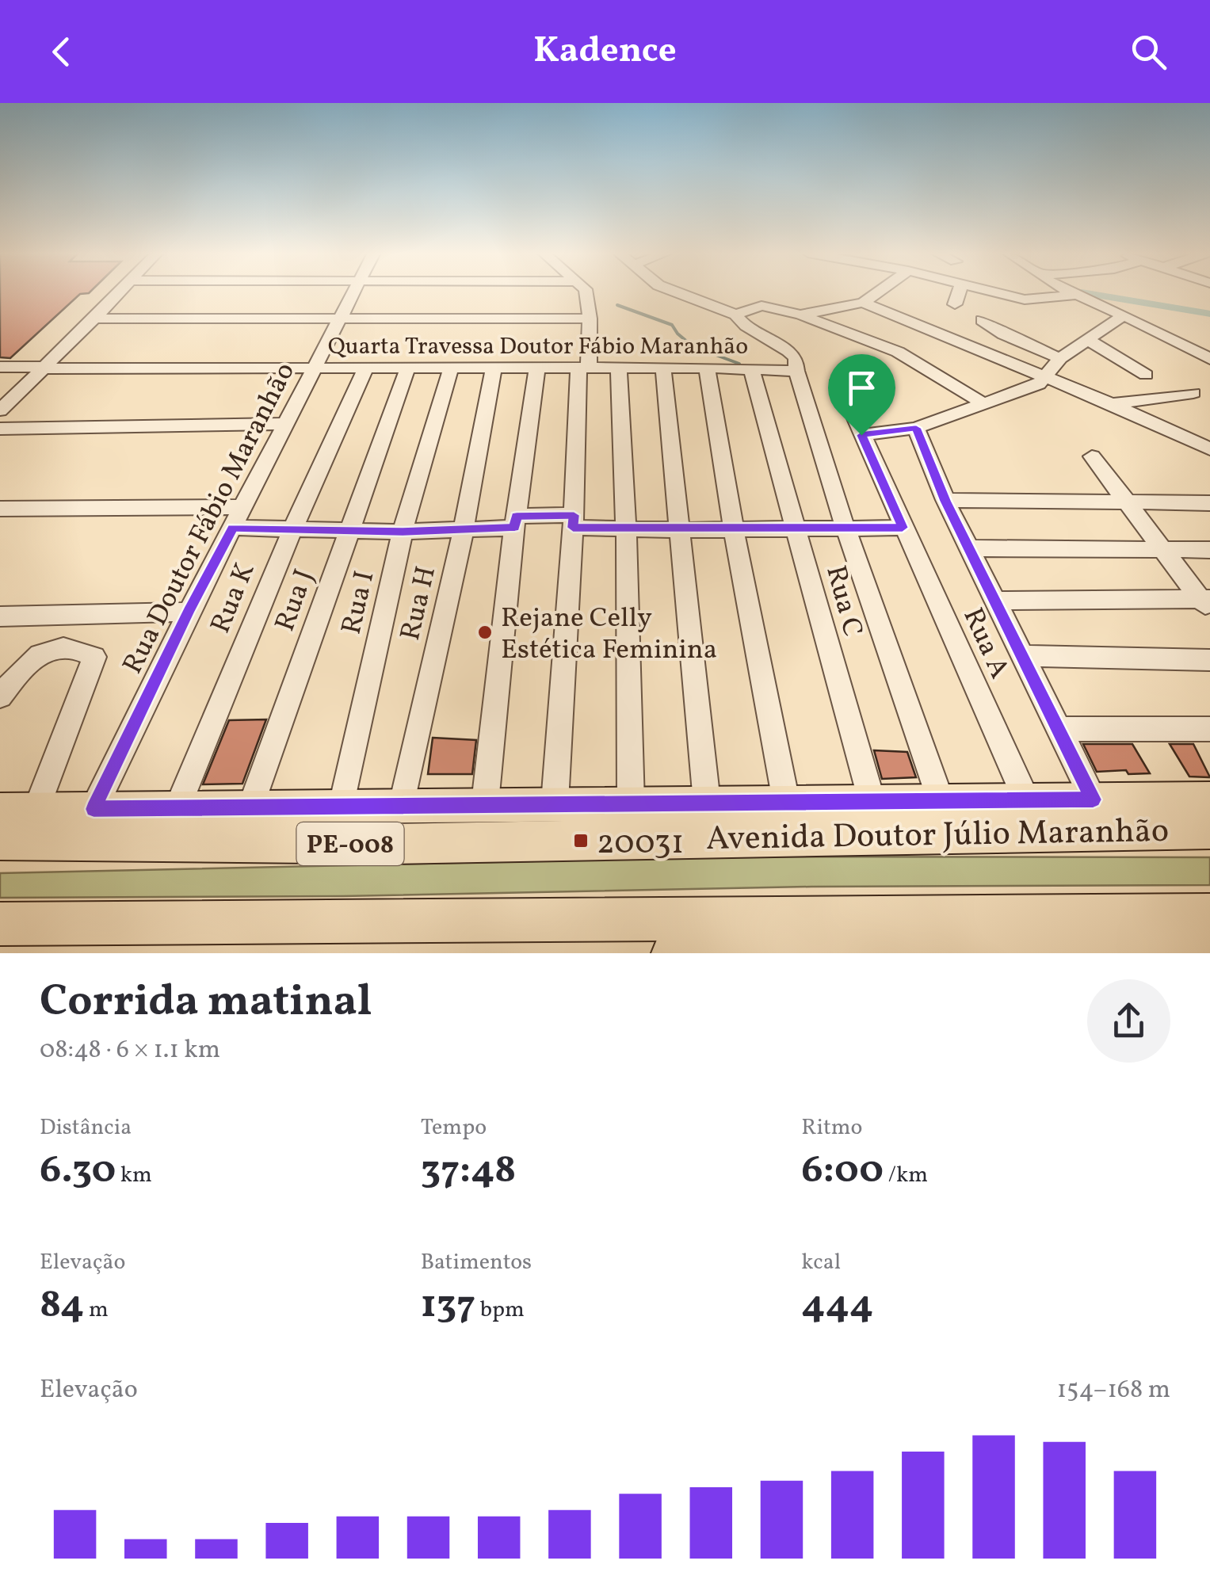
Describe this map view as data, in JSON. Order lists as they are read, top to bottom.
{
  "streets": {
    "highway": ["Avenida Doutor Júlio Maranhão", "PE-008"],
    "street": [
      "Quarta Travessa Doutor Fábio Maranhão",
      "Rua Doutor Fábio Maranhão",
      "Rua K",
      "Rua J",
      "Rua C",
      "Rua I",
      "Rua H",
      "Rua A"
    ]
  },
  "crossings": [
    ["Quarta Travessa Doutor Fábio Maranhão", "Rua Doutor Fábio Maranhão"],
    ["Quarta Travessa Doutor Fábio Maranhão", "Rua K"],
    ["Quarta Travessa Doutor Fábio Maranhão", "Rua J"],
    ["Quarta Travessa Doutor Fábio Maranhão", "Rua C"],
    ["Quarta Travessa Doutor Fábio Maranhão", "Rua I"],
    ["Quarta Travessa Doutor Fábio Maranhão", "Rua H"],
    ["Rua Doutor Fábio Maranhão", "Avenida Doutor Júlio Maranhão"],
    ["Rua K", "Avenida Doutor Júlio Maranhão"],
    ["Rua J", "Avenida Doutor Júlio Maranhão"],
    ["Rua C", "Avenida Doutor Júlio Maranhão"],
    ["Rua I", "Avenida Doutor Júlio Maranhão"],
    ["Rua H", "Avenida Doutor Júlio Maranhão"],
    ["Rua A", "Avenida Doutor Júlio Maranhão"]
  ],
  "places": {
    "other": ["Rejane Celly Estética Feminina"],
    "transit": ["20031"]
  },
  "page": {
    "header": "Kadence",
    "heading": ["Corrida matinal", "08:48 · 6 × 1.1 km"],
    "stats": [
      ["Distância", "6.30 km"],
      ["Tempo", "37:48"],
      ["Ritmo", "6:00 /km"],
      ["Elevação", "84 m"],
      ["Batimentos", "137 bpm"],
      ["kcal", "444"]
    ],
    "chart": ["Elevação", "154–168 m"]
  }
}
